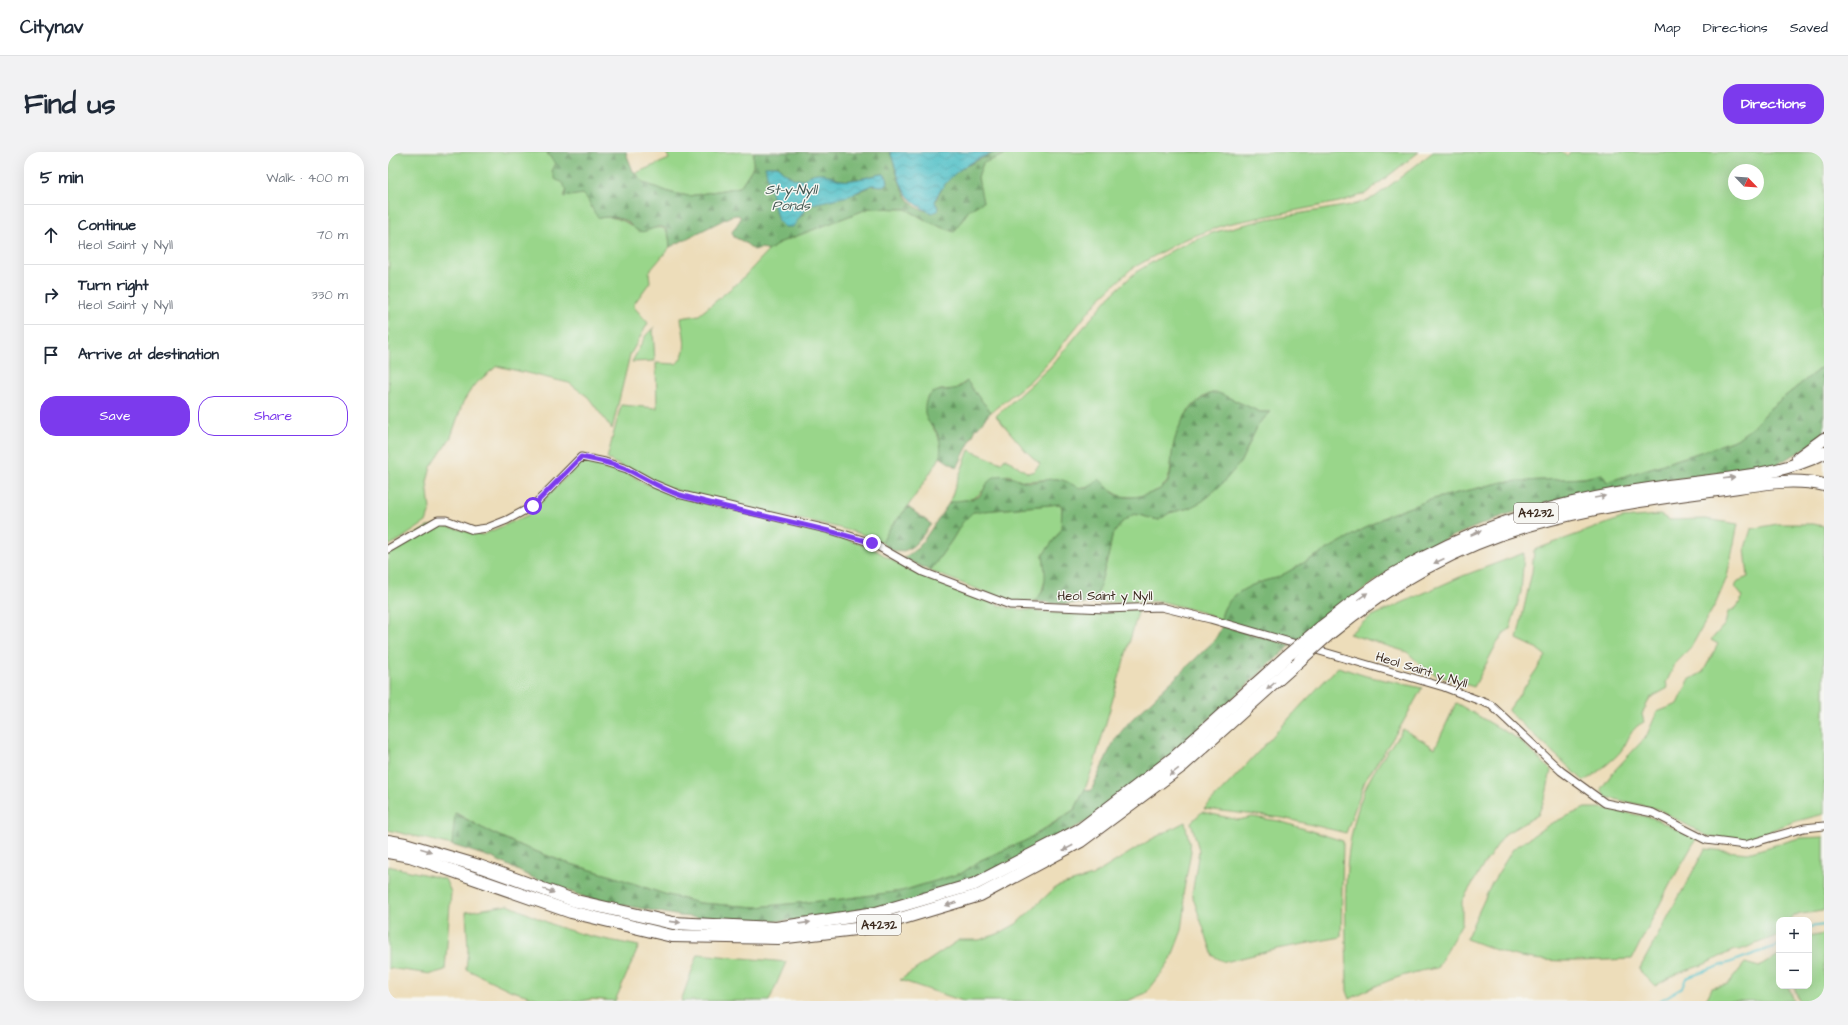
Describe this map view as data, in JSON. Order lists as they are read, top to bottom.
{
  "streets": {
    "highway": ["A4232"],
    "street": ["Heol Saint y Nyll"]
  },
  "water": ["St-y-Nyll Ponds"],
  "north": "bottom right",
  "page": {
    "header": "Citynav",
    "nav": ["Map", "Directions", "Saved"],
    "buttons": [
      "Directions",
      ["Save", "Share"]
    ],
    "title": "Find us",
    "heading": ["5 min", "Walk · 400 m"],
    "list": [
      ["Continue", "Heol Saint y Nyll", "70 m"],
      ["Turn right", "Heol Saint y Nyll", "330 m"],
      "Arrive at destination"
    ],
    "map_buttons": ["+", "−"]
  }
}
